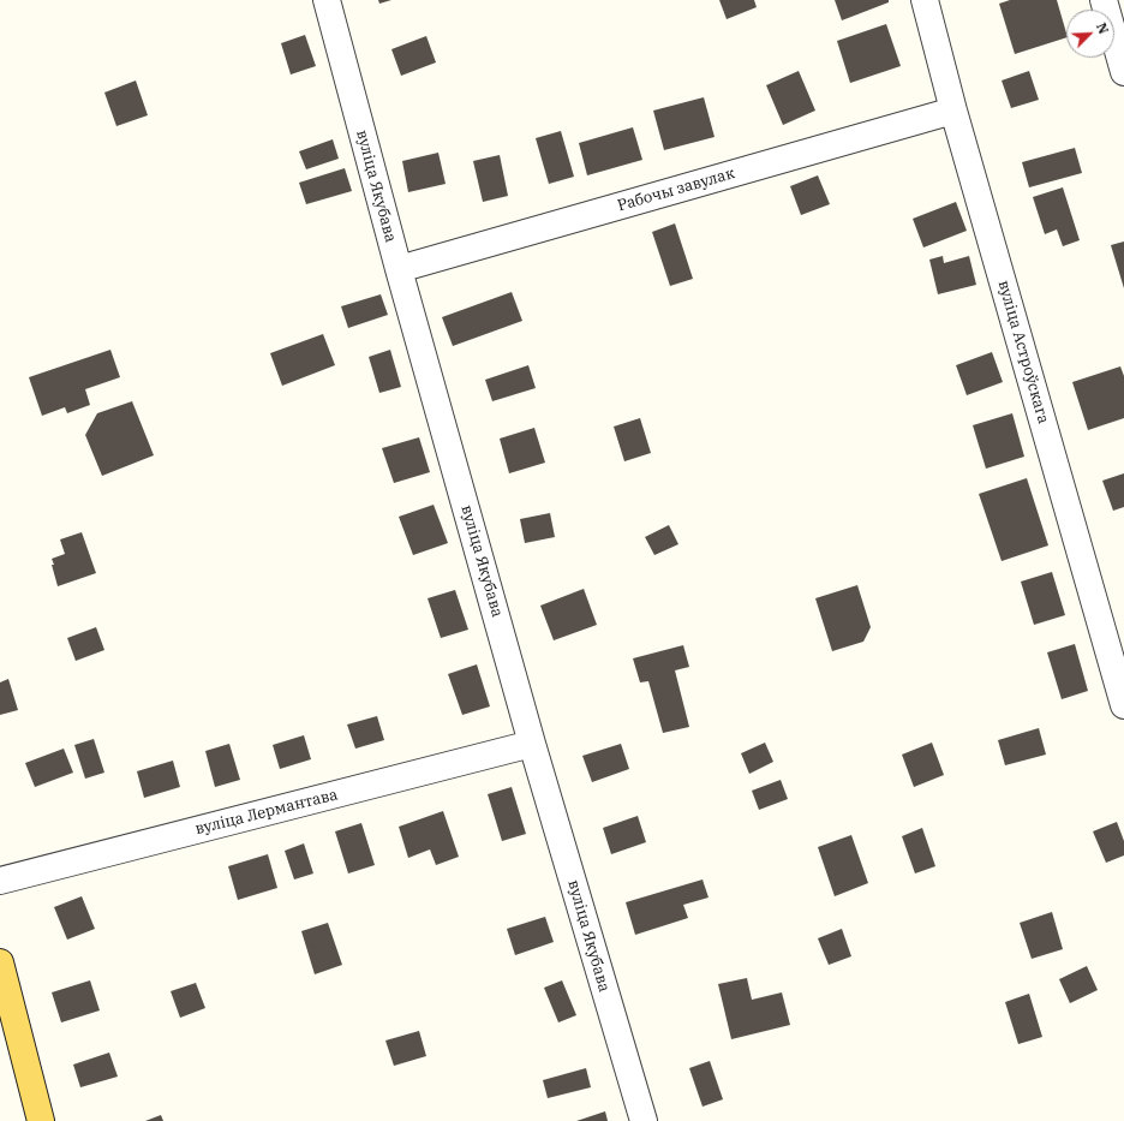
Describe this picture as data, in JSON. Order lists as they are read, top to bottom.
{
  "streets": {
    "street": [
      "вуліца Якубава",
      "Рабочы завулак",
      "вуліца Астроўскага",
      "вуліца Лермантава"
    ]
  },
  "crossings": [
    ["вуліца Якубава", "Рабочы завулак"],
    ["вуліца Якубава", "вуліца Лермантава"],
    ["Рабочы завулак", "вуліца Астроўскага"]
  ],
  "north": "top right"
}
